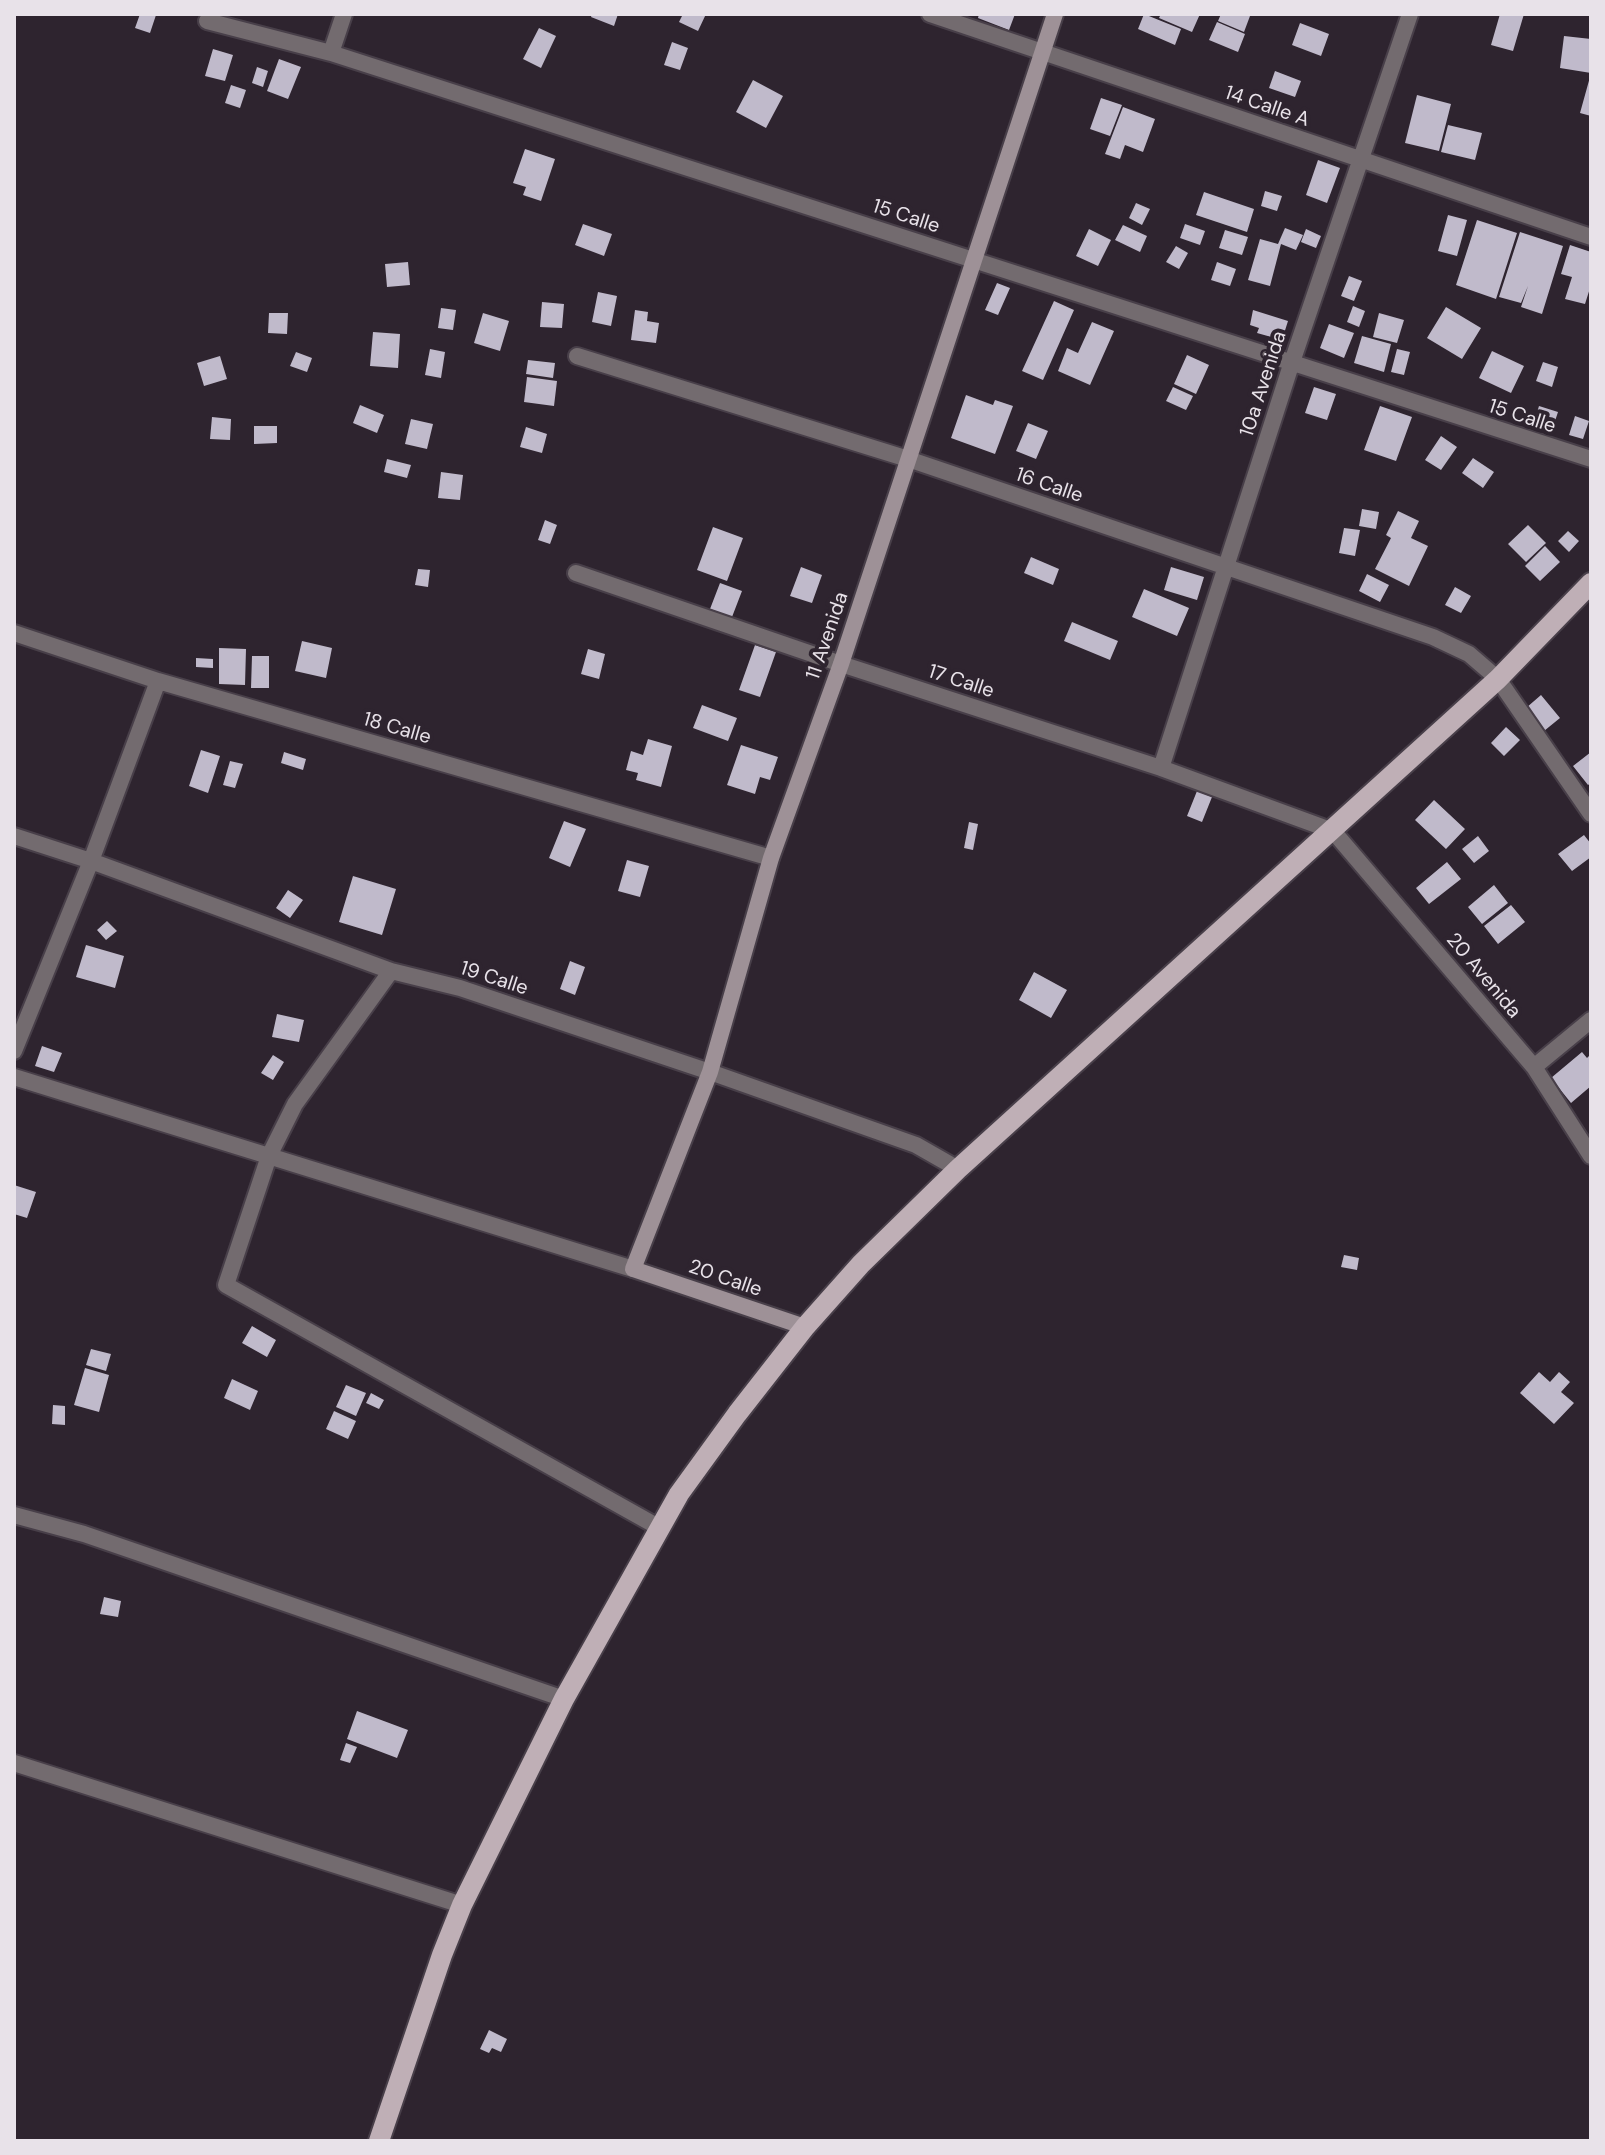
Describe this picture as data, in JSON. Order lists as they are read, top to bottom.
{
  "streets": {
    "street": [
      "14 Calle A",
      "15 Calle",
      "10a Avenida",
      "16 Calle",
      "11 Avenida",
      "17 Calle",
      "18 Calle",
      "20 Avenida",
      "19 Calle",
      "20 Calle"
    ]
  },
  "crossings": [
    ["14 Calle A", "10a Avenida"],
    ["14 Calle A", "11 Avenida"],
    ["15 Calle", "10a Avenida"],
    ["15 Calle", "11 Avenida"],
    ["10a Avenida", "16 Calle"],
    ["10a Avenida", "17 Calle"],
    ["16 Calle", "11 Avenida"],
    ["11 Avenida", "17 Calle"],
    ["11 Avenida", "18 Calle"],
    ["11 Avenida", "19 Calle"],
    ["11 Avenida", "20 Calle"],
    ["17 Calle", "20 Avenida"]
  ]
}
